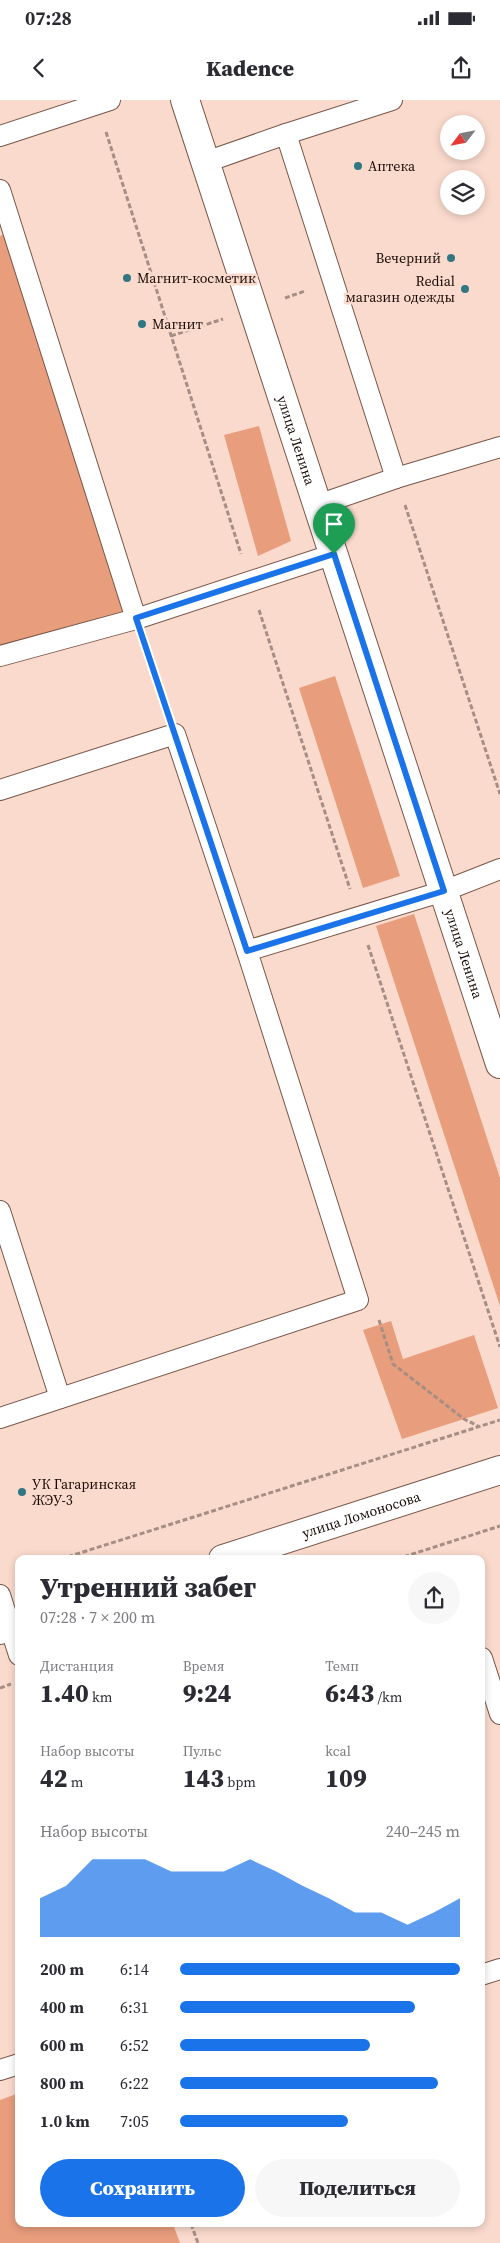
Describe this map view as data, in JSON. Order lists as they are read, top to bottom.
{
  "streets": {
    "street": ["улица Ленина", "улица Ломоносова"]
  },
  "places": [
    "Аптека",
    "Вечерний",
    "Магнит-косметик",
    "Redial магазин одежды",
    "Магнит",
    "УК Гагаринская ЖЭУ-3"
  ],
  "north": "bottom left",
  "page": {
    "status": "07:28",
    "header": "Kadence",
    "heading": ["Утренний забег", "07:28 · 7 × 200 m"],
    "stats": [
      ["Дистанция", "1.40 km"],
      ["Время", "9:24"],
      ["Темп", "6:43 /km"],
      ["Набор высоты", "42 m"],
      ["Пульс", "143 bpm"],
      ["kcal", "109"]
    ],
    "chart": ["Набор высоты", "240–245 m"],
    "list": [
      {
        "name": "200 m",
        "note": "6:14"
      },
      {
        "name": "400 m",
        "note": "6:31"
      },
      {
        "name": "600 m",
        "note": "6:52"
      },
      {
        "name": "800 m",
        "note": "6:22"
      },
      {
        "name": "1.0 km",
        "note": "7:05"
      }
    ],
    "buttons": ["Сохранить", "Поделиться"]
  }
}
